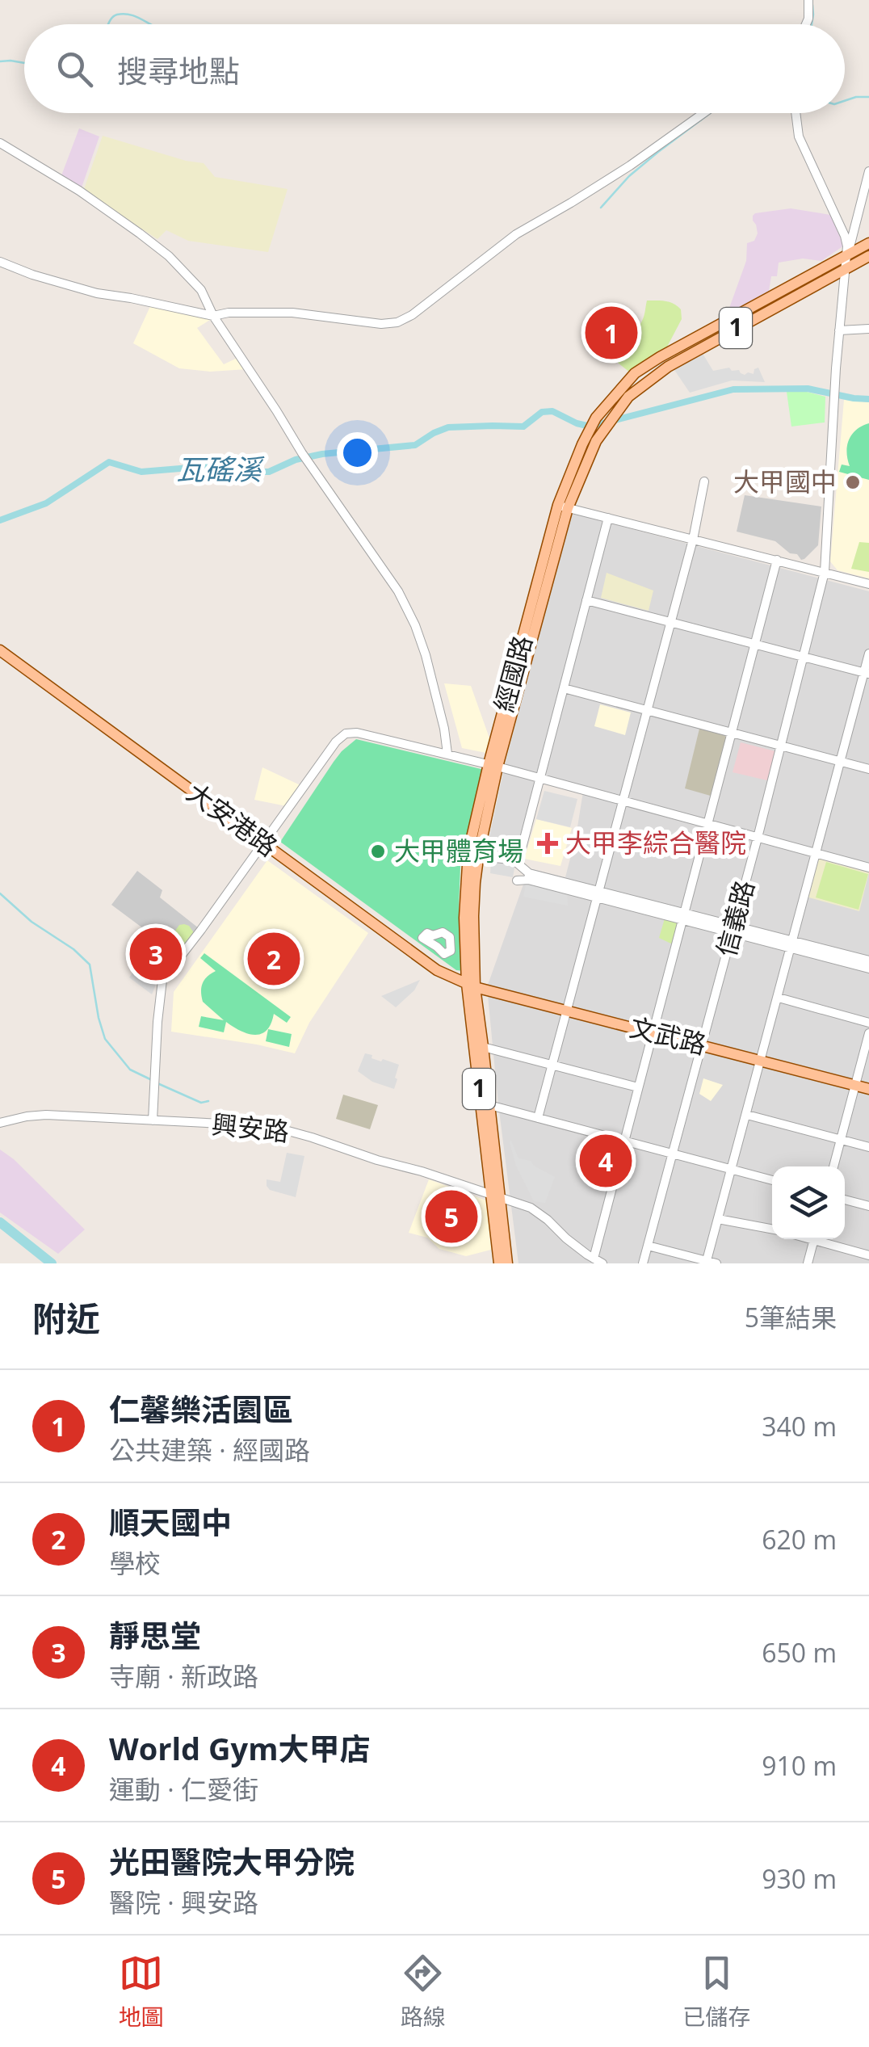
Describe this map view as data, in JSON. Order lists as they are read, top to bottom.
{
  "streets": {
    "main road": [
      "1",
      "經國路",
      "大安港路",
      "文武路"
    ],
    "street": ["信義路", "興安路"]
  },
  "crossings": [
    ["經國路", "大安港路"],
    ["經國路", "信義路"],
    ["經國路", "文武路"],
    ["經國路", "興安路"],
    ["大安港路", "文武路"],
    ["信義路", "文武路"]
  ],
  "water": ["瓦磘溪"],
  "places": {
    "other": ["大甲國中", "大甲體育場"],
    "health": ["大甲李綜合醫院"]
  },
  "page": {
    "search": "搜尋地點",
    "pins": [
      "1",
      "3",
      "2",
      "4",
      "5"
    ],
    "heading": ["附近", "5筆結果"],
    "list": [
      {
        "mark": "1",
        "name": "仁馨樂活園區",
        "note": "公共建築 · 經國路",
        "value": "340 m"
      },
      {
        "mark": "2",
        "name": "順天國中",
        "note": "學校",
        "value": "620 m"
      },
      {
        "mark": "3",
        "name": "靜思堂",
        "note": "寺廟 · 新政路",
        "value": "650 m"
      },
      {
        "mark": "4",
        "name": "World Gym大甲店",
        "note": "運動 · 仁愛街",
        "value": "910 m"
      },
      {
        "mark": "5",
        "name": "光田醫院大甲分院",
        "note": "醫院 · 興安路",
        "value": "930 m"
      }
    ],
    "nav": ["地圖", "路線", "已儲存"]
  }
}
